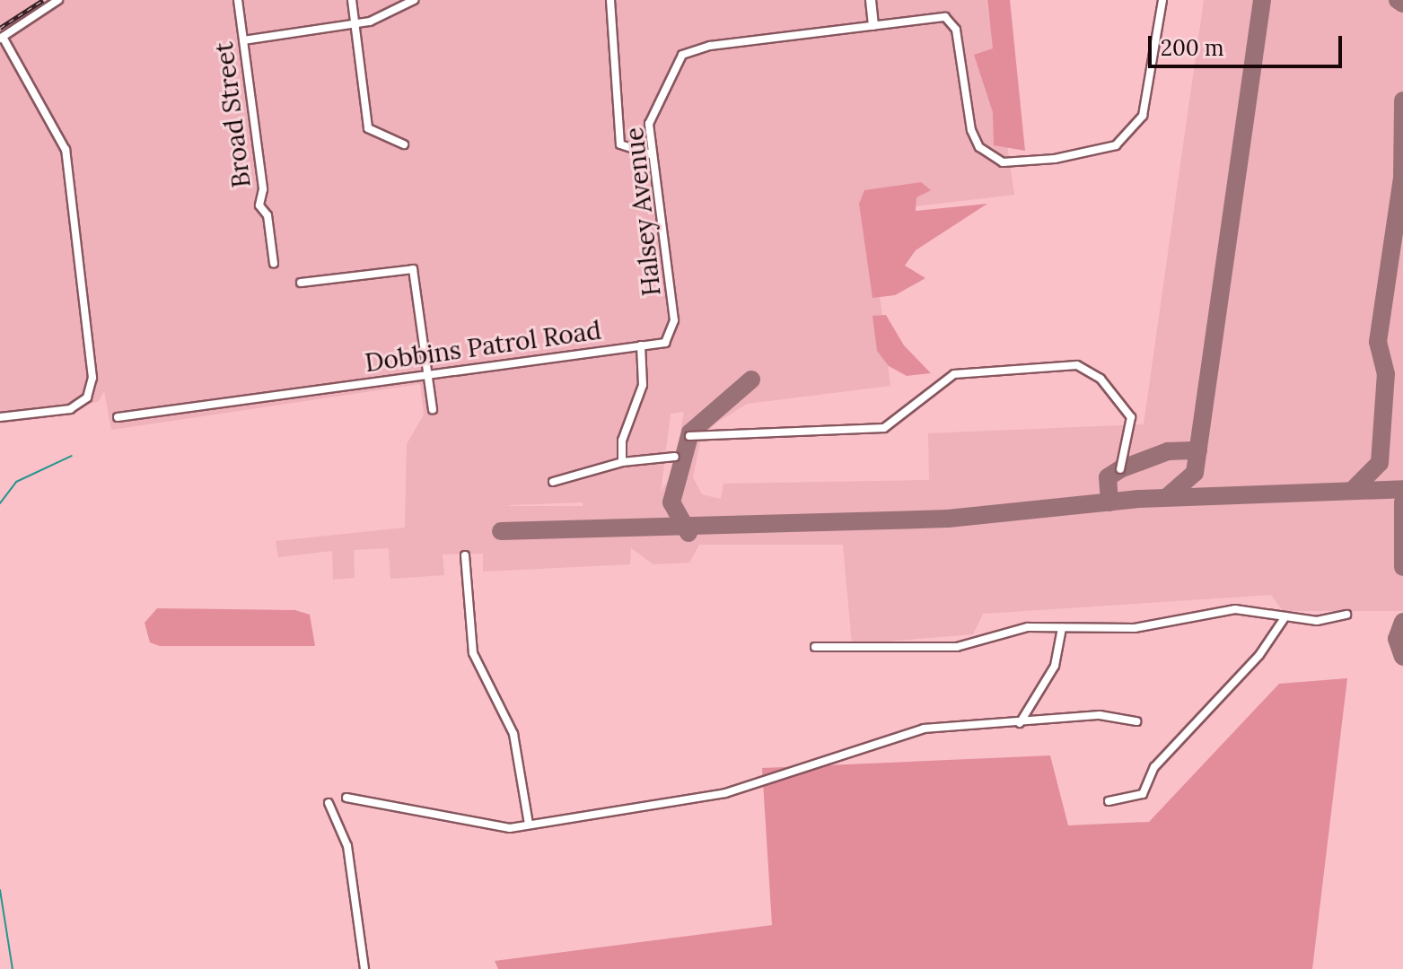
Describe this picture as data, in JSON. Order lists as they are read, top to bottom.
{
  "streets": {
    "street": ["Broad Street", "Halsey Avenue", "Dobbins Patrol Road"]
  },
  "crossings": [
    ["Halsey Avenue", "Dobbins Patrol Road"]
  ],
  "scale_bar": "200 m"
}
